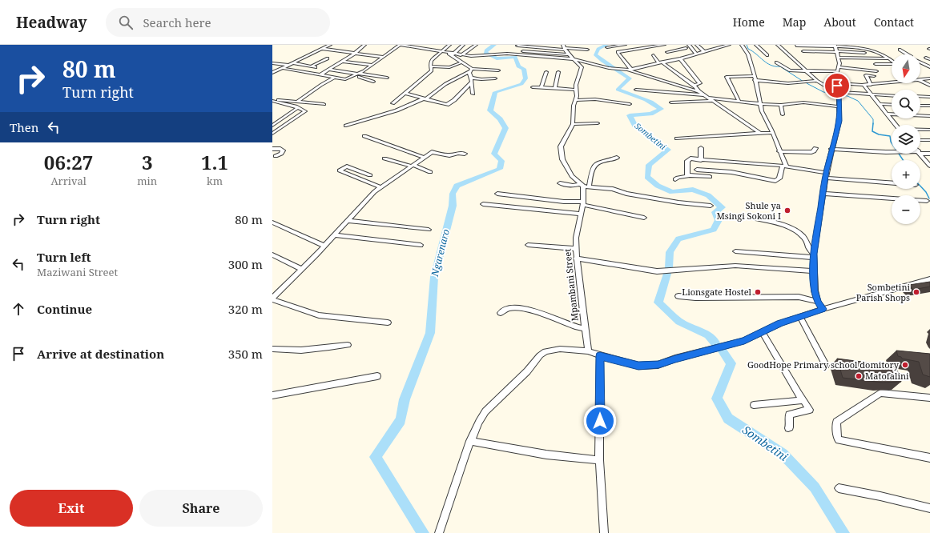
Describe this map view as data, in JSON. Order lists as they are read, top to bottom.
{
  "streets": {
    "street": ["Mpambani Street"]
  },
  "water": ["Sombetini", "Ngarenaro"],
  "places": [
    "Shule ya Msingi Sokoni I",
    "Lionsgate Hostel",
    "Sombetini Parish Shops",
    "GoodHope Primary school domitory",
    "Matofalini"
  ],
  "north": "bottom",
  "page": {
    "header": "Headway",
    "search": "Search here",
    "nav": [
      "Home",
      "Map",
      "About",
      "Contact"
    ],
    "turn": ["80 m", "Turn right"],
    "map_buttons": ["+", "−"],
    "then": "Then",
    "eta": [
      "06:27",
      "Arrival",
      "3",
      "min",
      "1.1",
      "km"
    ],
    "list": [
      {
        "name": "Turn right",
        "value": "80 m"
      },
      {
        "name": "Turn left",
        "note": "Maziwani Street",
        "value": "300 m"
      },
      {
        "name": "Continue",
        "value": "320 m"
      },
      {
        "name": "Arrive at destination",
        "value": "350 m"
      }
    ],
    "buttons": ["Exit", "Share"]
  }
}
